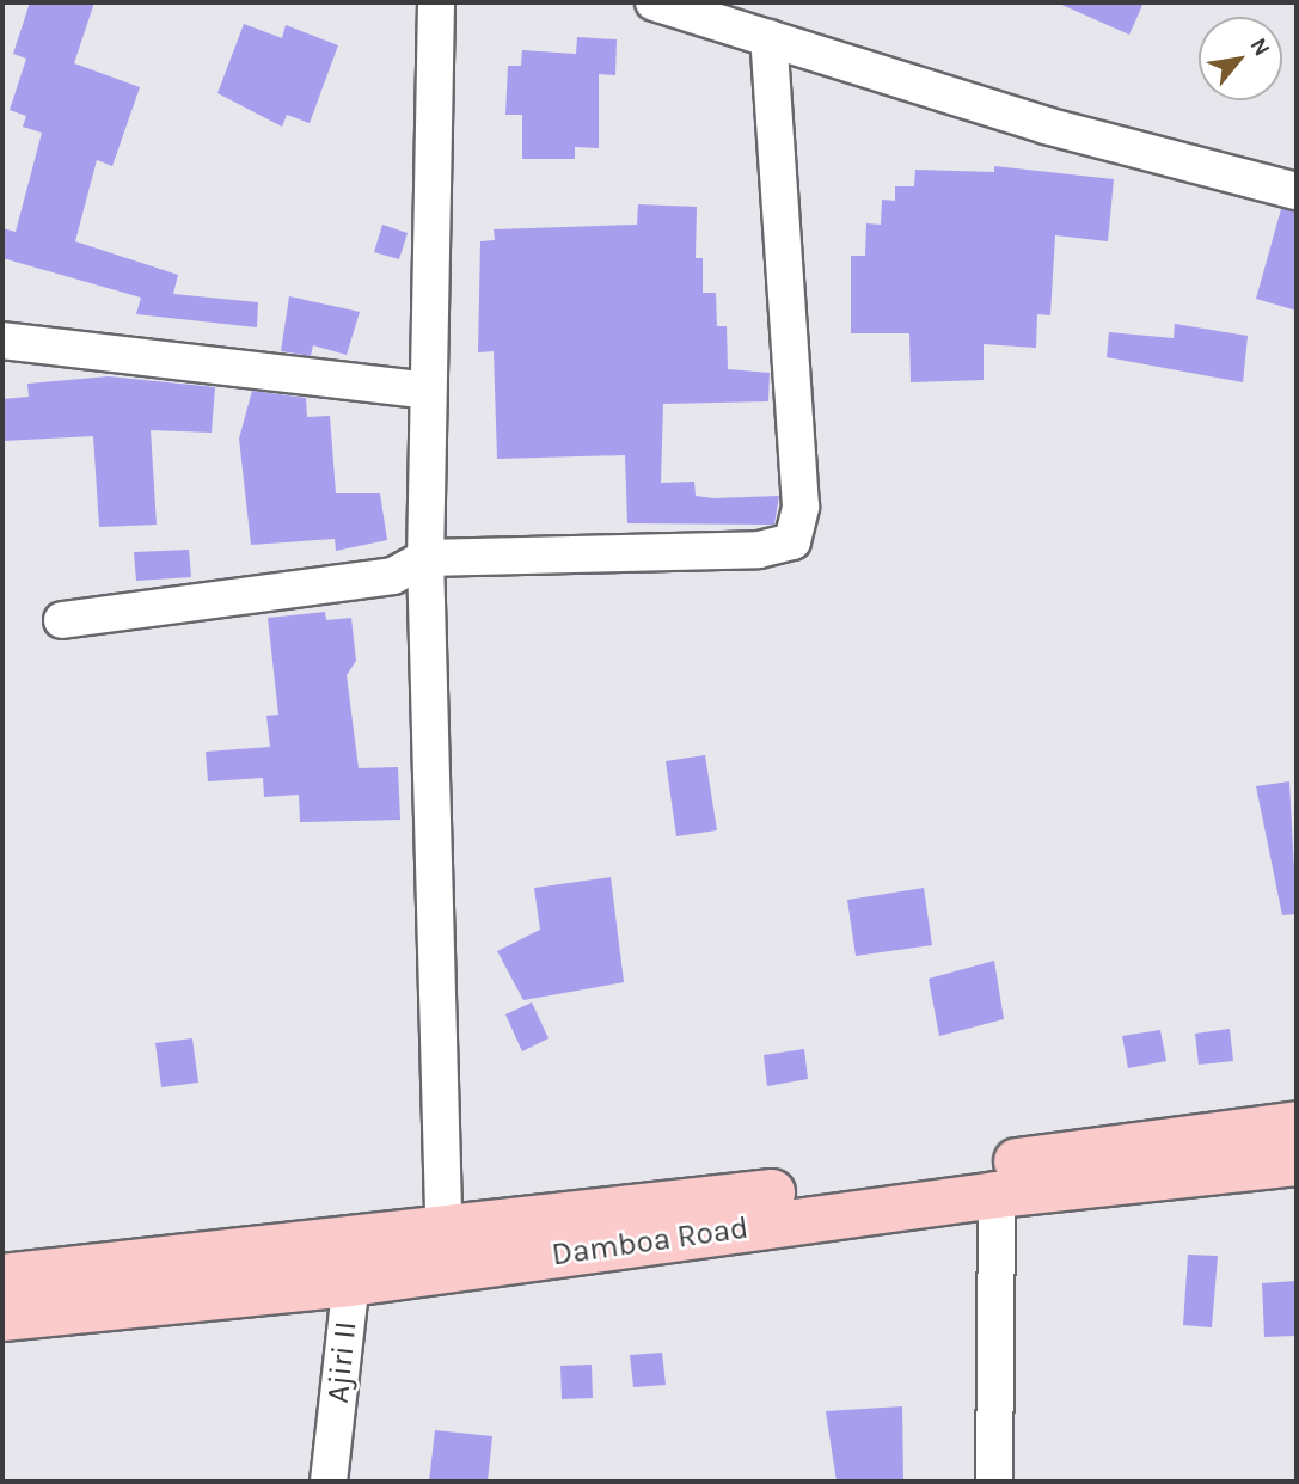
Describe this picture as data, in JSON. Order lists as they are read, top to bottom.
{
  "streets": {
    "main road": ["Damboa Road"],
    "street": ["Ajiri II"]
  },
  "crossings": [
    ["Damboa Road", "Ajiri II"]
  ],
  "north": "top right"
}
